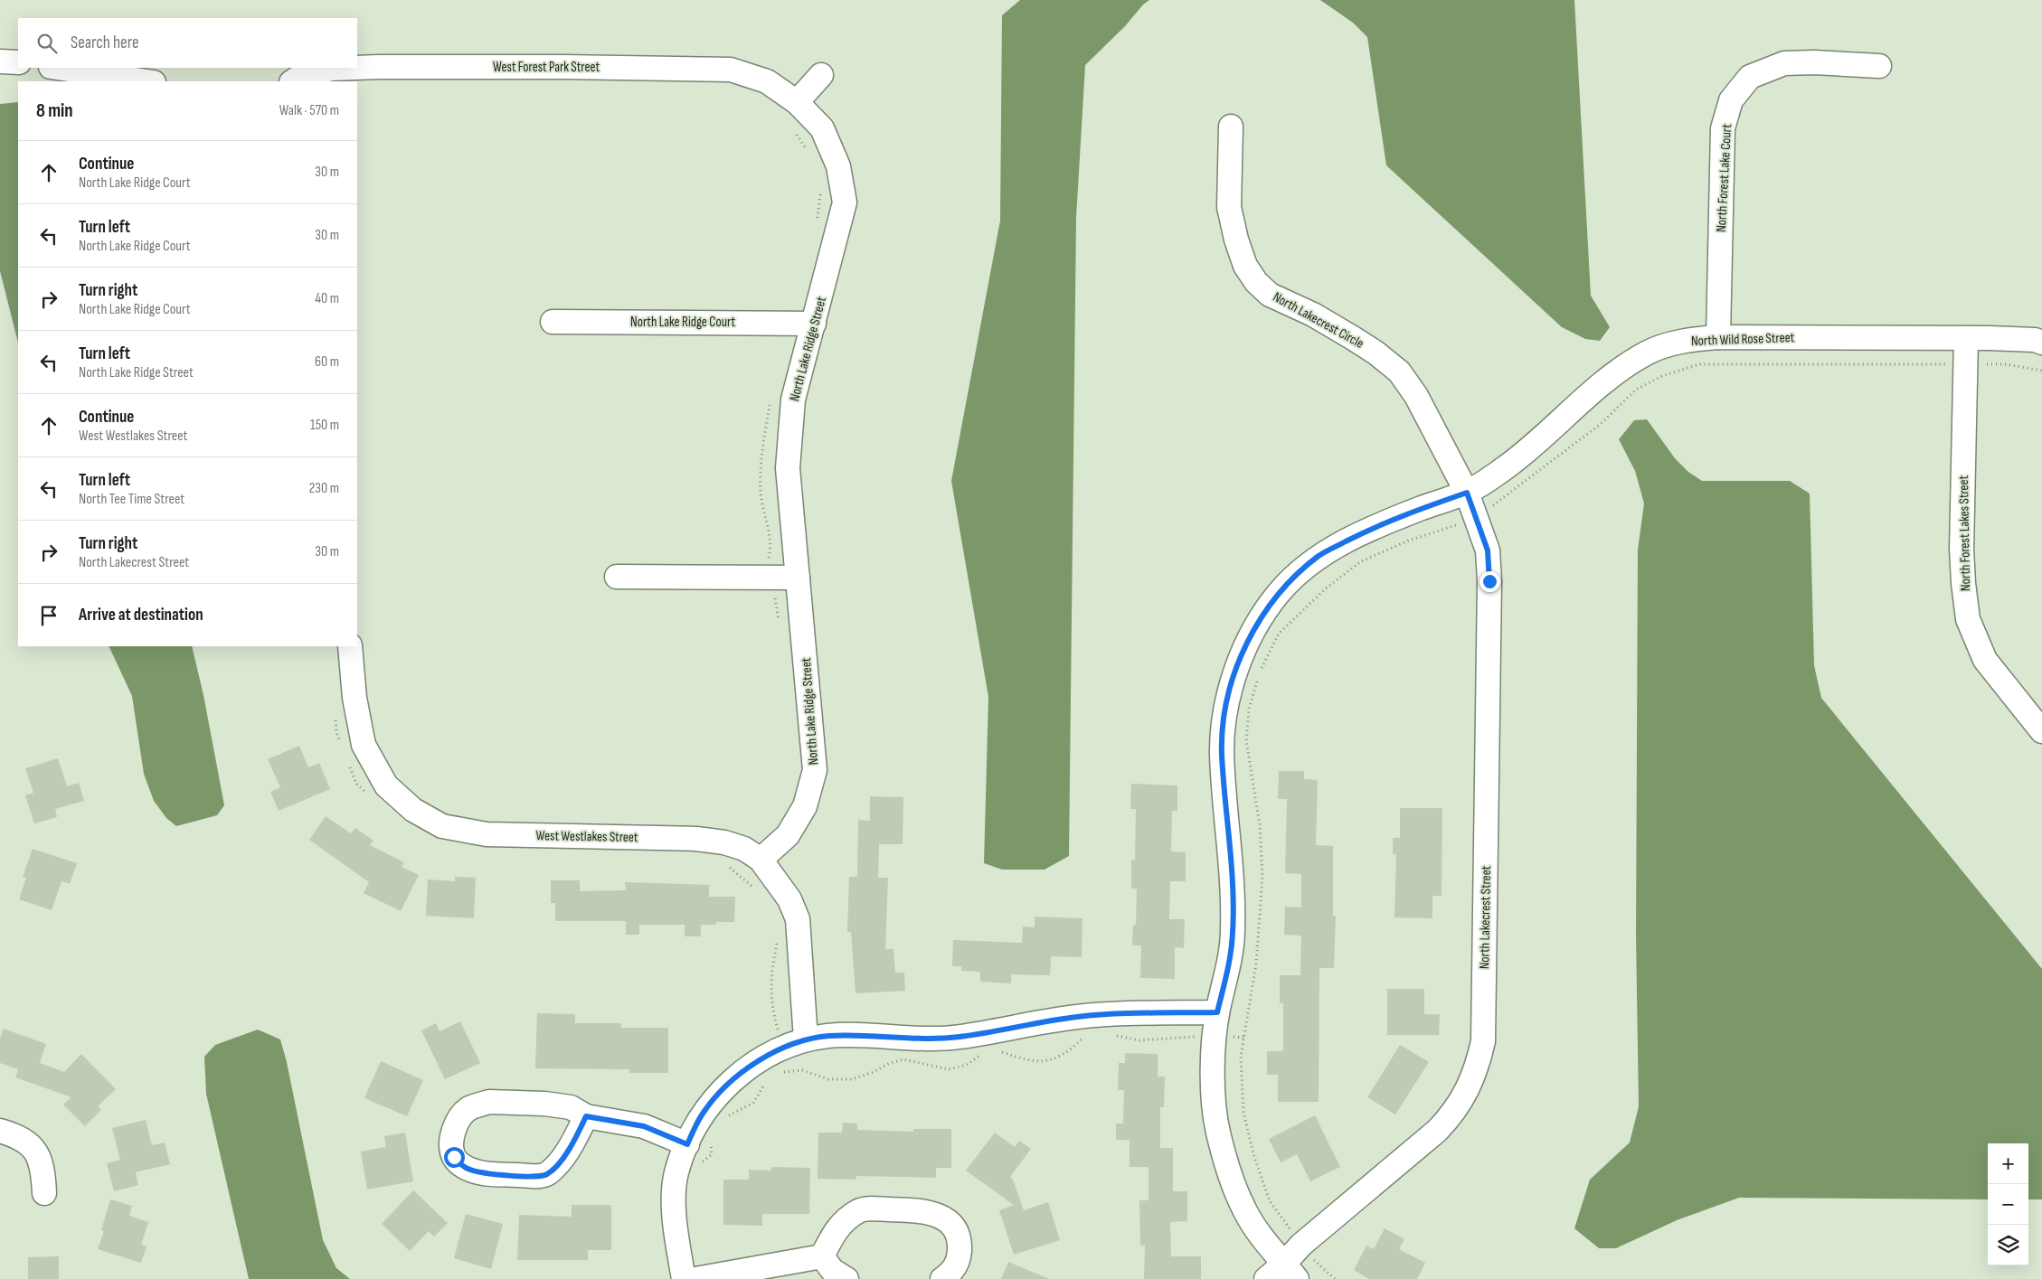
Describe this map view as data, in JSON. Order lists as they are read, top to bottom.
{
  "streets": {
    "street": [
      "West Forest Park Street",
      "North Forest Lake Court",
      "North Lakecrest Circle",
      "North Lake Ridge Court",
      "North Wild Rose Street",
      "North Lake Ridge Street",
      "North Forest Lakes Street",
      "West Westlakes Street",
      "North Lakecrest Street"
    ]
  },
  "crossings": [
    ["West Forest Park Street", "North Lake Ridge Street"],
    ["North Forest Lake Court", "North Wild Rose Street"],
    ["North Lakecrest Circle", "North Wild Rose Street"],
    ["North Lakecrest Circle", "North Lakecrest Street"],
    ["North Lake Ridge Court", "North Lake Ridge Street"],
    ["North Wild Rose Street", "North Forest Lakes Street"],
    ["North Wild Rose Street", "North Lakecrest Street"],
    ["North Lake Ridge Street", "West Westlakes Street"]
  ],
  "page": {
    "search": "Search here",
    "heading": ["8 min", "Walk · 570 m"],
    "list": [
      ["Continue", "North Lake Ridge Court", "30 m"],
      ["Turn left", "North Lake Ridge Court", "30 m"],
      ["Turn right", "North Lake Ridge Court", "40 m"],
      ["Turn left", "North Lake Ridge Street", "60 m"],
      ["Continue", "West Westlakes Street", "150 m"],
      ["Turn left", "North Tee Time Street", "230 m"],
      ["Turn right", "North Lakecrest Street", "30 m"],
      "Arrive at destination"
    ],
    "map_buttons": ["+", "−"]
  }
}
